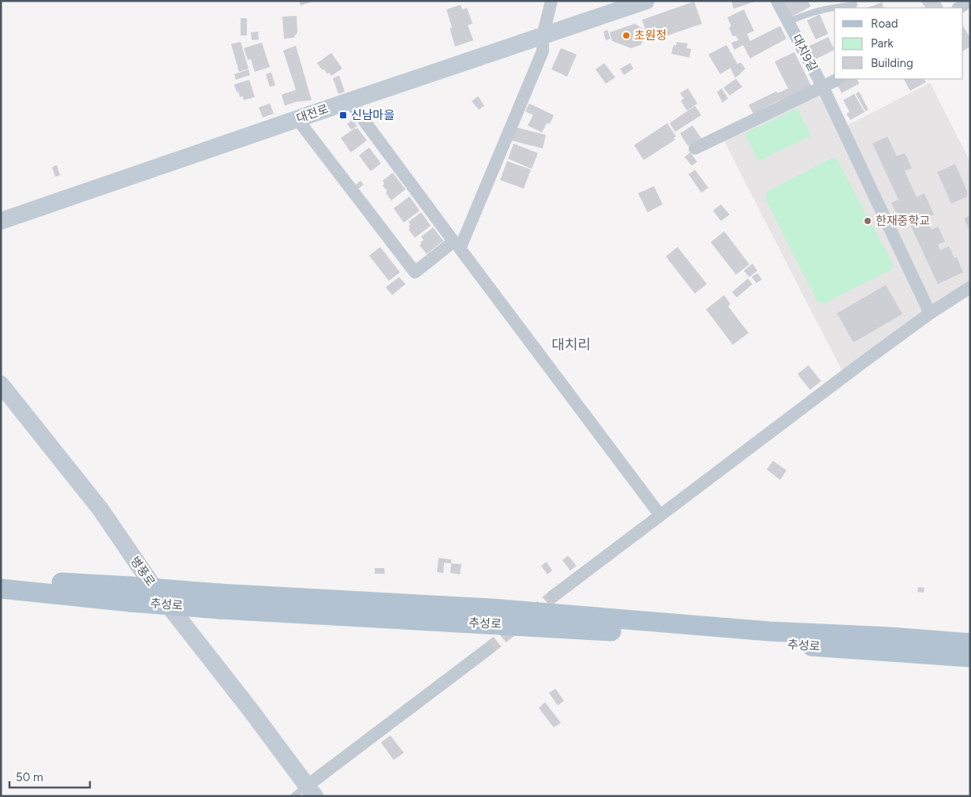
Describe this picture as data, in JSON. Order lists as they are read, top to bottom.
{
  "streets": {
    "main road": ["추성로"],
    "street": ["대치9길", "대전로", "병풍로"]
  },
  "districts": ["대치리"],
  "places": {
    "other": ["초원정", "한재중학교"],
    "transit": ["신남마을"]
  },
  "legend": ["Road", "Park", "Building"],
  "scale_bar": "50 m"
}
